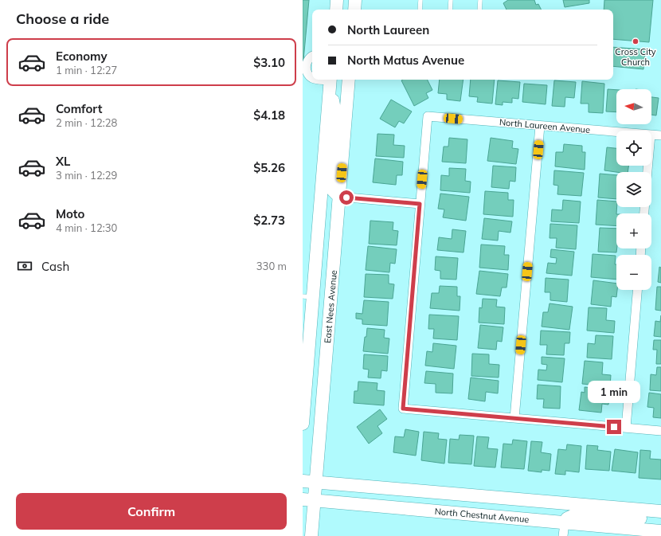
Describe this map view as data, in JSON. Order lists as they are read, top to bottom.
{
  "streets": {
    "main road": ["East Nees Avenue", "North Chestnut Avenue"],
    "street": ["North Laureen Avenue"]
  },
  "crossings": [
    ["East Nees Avenue", "North Chestnut Avenue"]
  ],
  "places": ["Cross City Church"],
  "north": "left",
  "page": {
    "heading": "Choose a ride",
    "banner": ["North Laureen", "North Matus Avenue"],
    "list": [
      {
        "name": "Economy",
        "note": "1 min · 12:27",
        "value": "$3.10"
      },
      {
        "name": "Comfort",
        "note": "2 min · 12:28",
        "value": "$4.18"
      },
      {
        "name": "XL",
        "note": "3 min · 12:29",
        "value": "$5.26"
      },
      {
        "name": "Moto",
        "note": "4 min · 12:30",
        "value": "$2.73"
      }
    ],
    "map_buttons": ["+", "−"],
    "pay": ["Cash", "330 m"],
    "bubble": "1 min",
    "buttons": "Confirm"
  }
}
